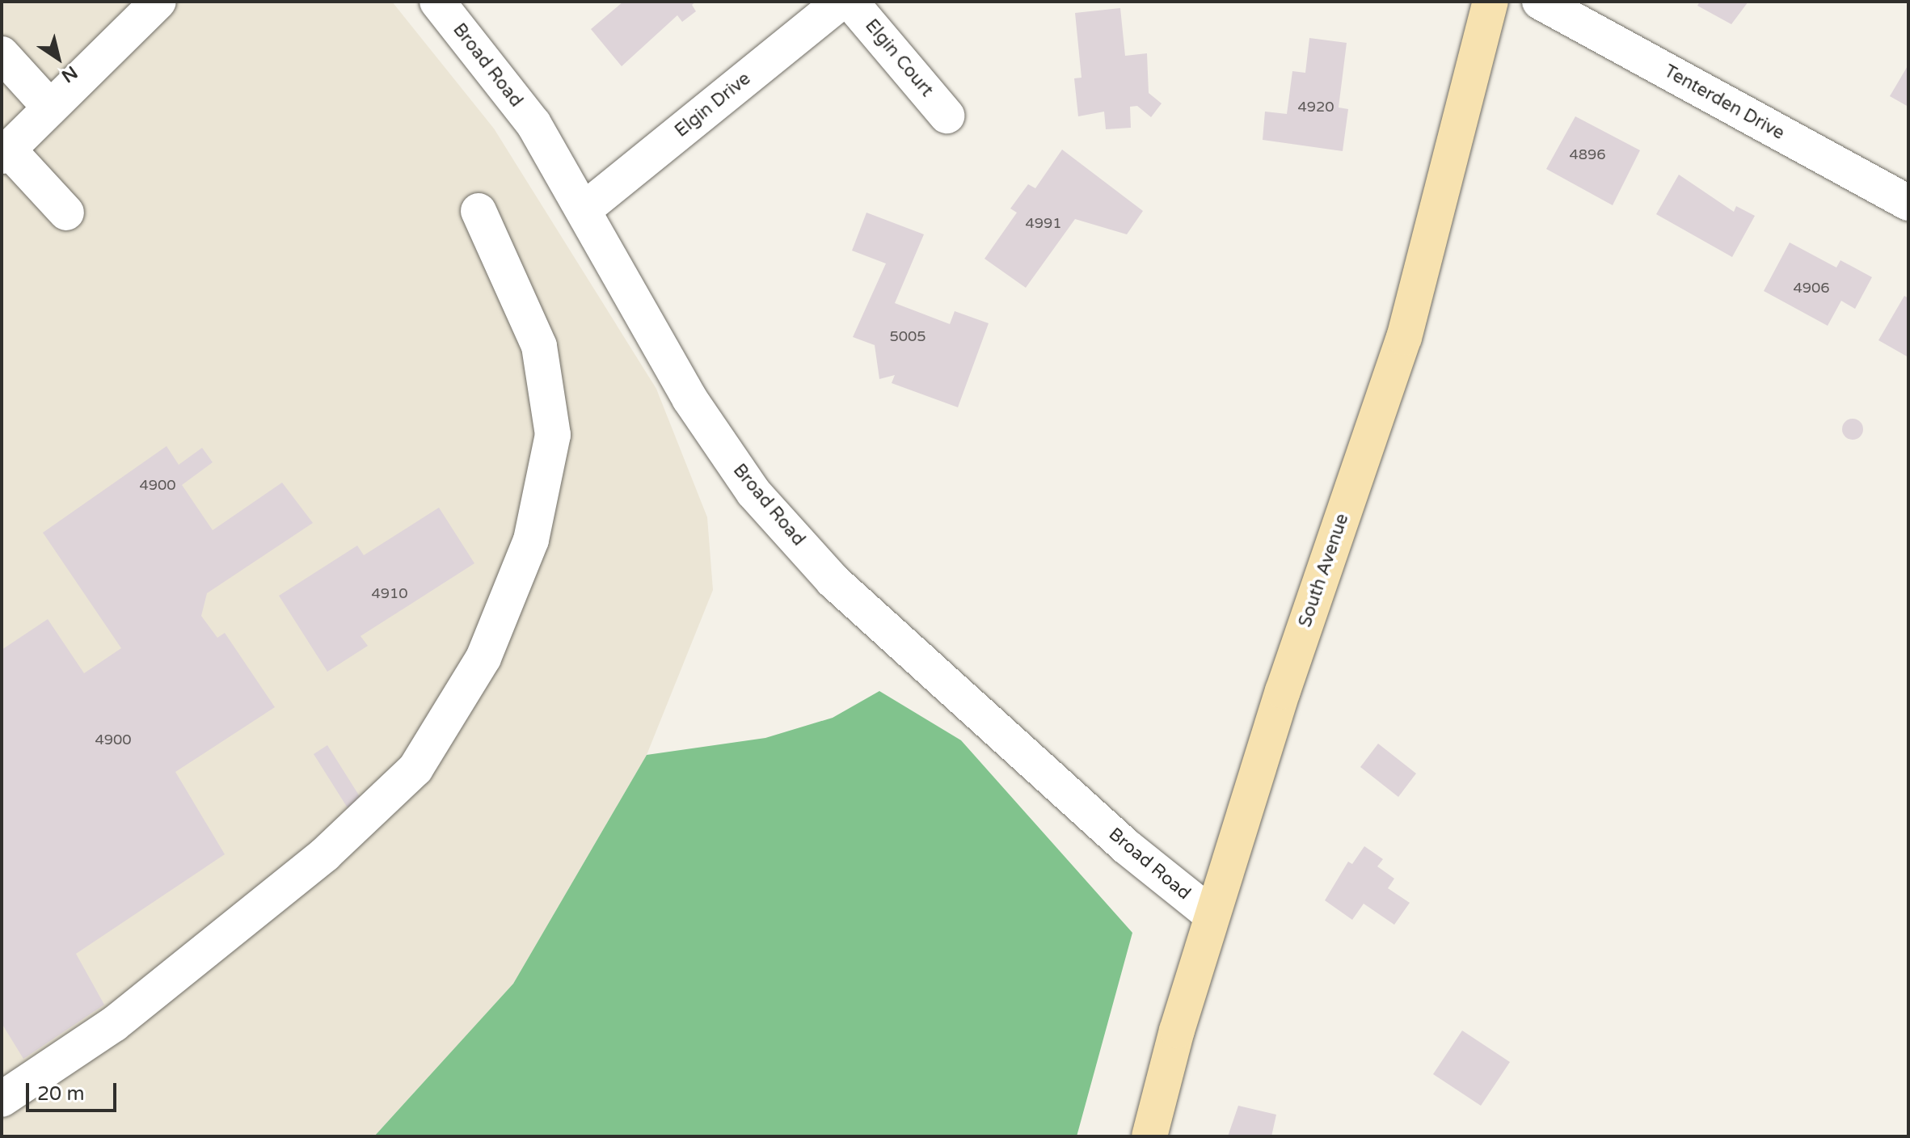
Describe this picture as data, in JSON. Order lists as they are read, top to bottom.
{
  "streets": {
    "main road": ["South Avenue"],
    "street": [
      "Elgin Court",
      "Broad Road",
      "Tenterden Drive",
      "Elgin Drive"
    ]
  },
  "crossings": [
    ["Broad Road", "Elgin Drive"],
    ["Broad Road", "South Avenue"]
  ],
  "house_numbers": [
    "4920",
    "4896",
    "4991",
    "4906",
    "5005",
    "4900",
    "4910",
    "4900"
  ],
  "scale_bar": "20 m",
  "north": "bottom right"
}
